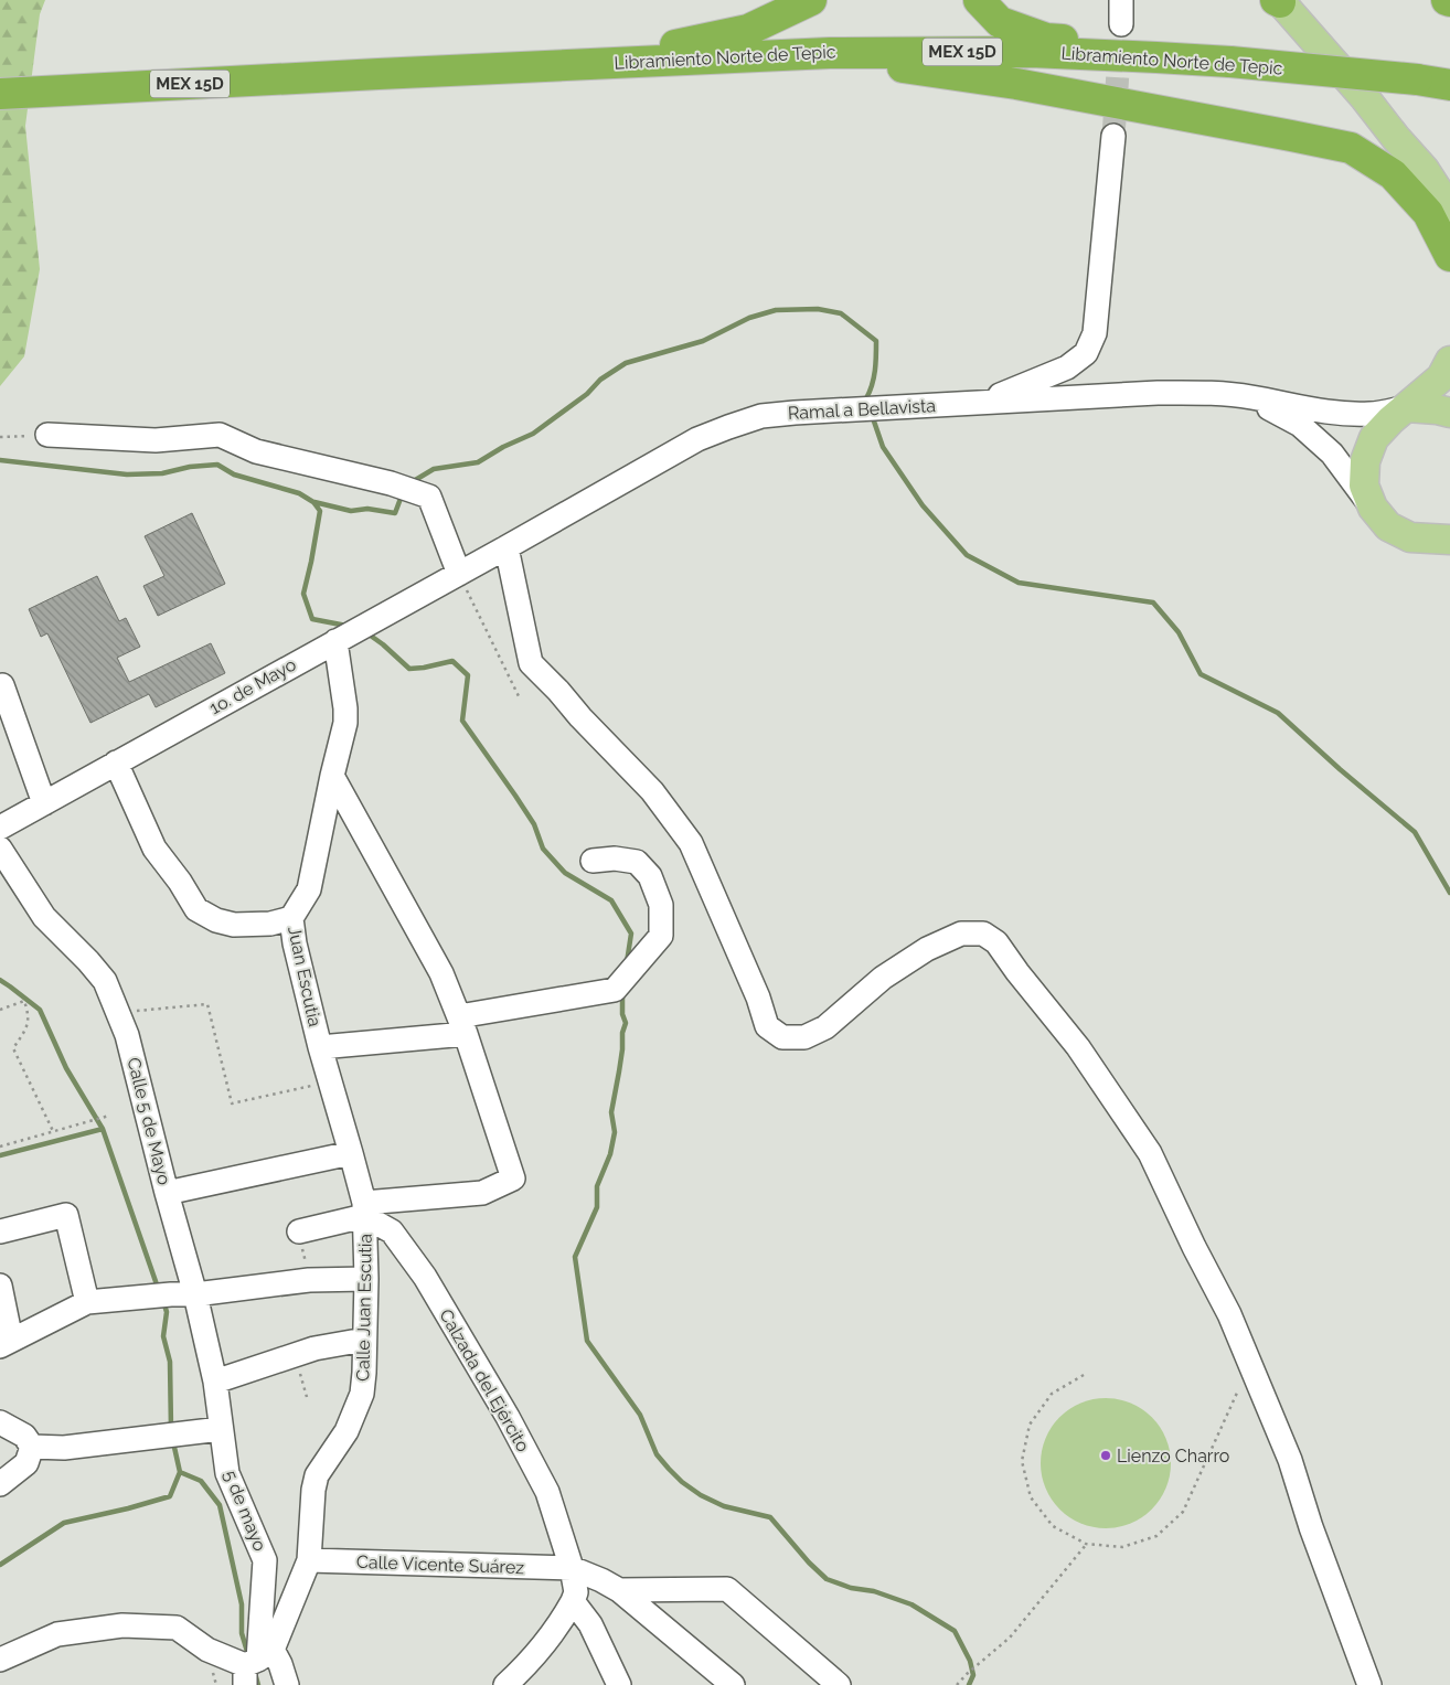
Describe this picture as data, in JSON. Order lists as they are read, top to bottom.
{
  "streets": {
    "highway": ["MEX 15D", "Libramiento Norte de Tepic"],
    "street": [
      "Ramal a Bellavista",
      "1o. de Mayo",
      "Juan Escutia",
      "Calle 5 de Mayo",
      "Calle Juan Escutia",
      "Calzada del Ejército",
      "5 de mayo",
      "Calle Vicente Suárez"
    ]
  },
  "crossings": [
    ["Ramal a Bellavista", "1o. de Mayo"],
    ["1o. de Mayo", "Juan Escutia"],
    ["Juan Escutia", "Calle Juan Escutia"],
    ["Juan Escutia", "Calzada del Ejército"],
    ["Calle 5 de Mayo", "5 de mayo"],
    ["Calle Juan Escutia", "Calzada del Ejército"],
    ["Calle Juan Escutia", "5 de mayo"],
    ["Calle Juan Escutia", "Calle Vicente Suárez"],
    ["Calzada del Ejército", "Calle Vicente Suárez"]
  ],
  "places": ["Lienzo Charro"]
}
